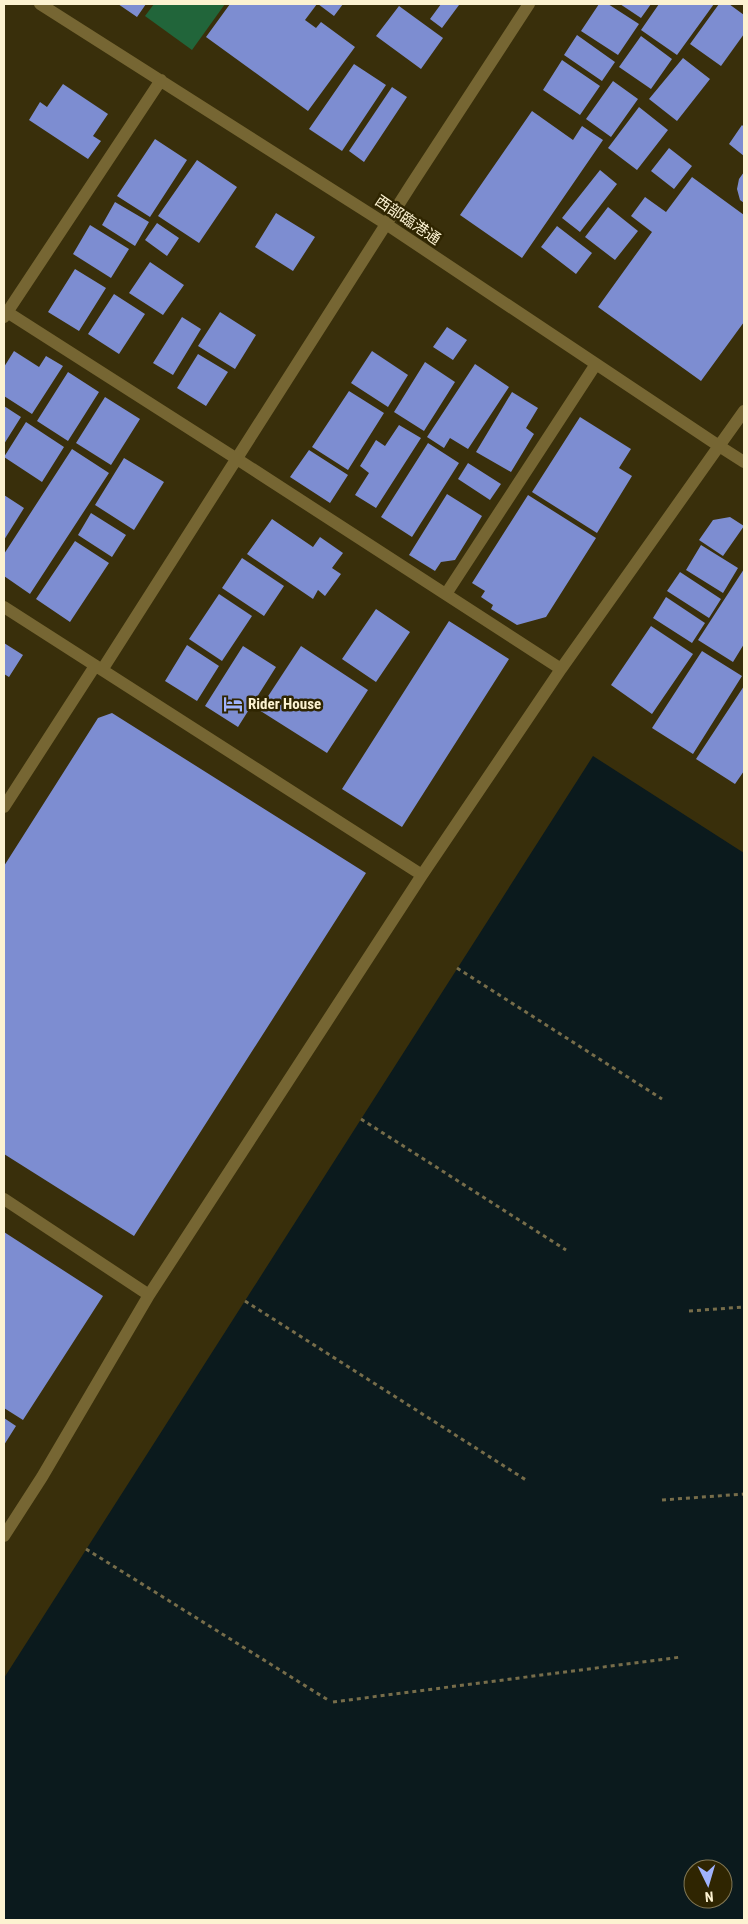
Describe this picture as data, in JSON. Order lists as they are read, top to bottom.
{
  "streets": {
    "street": ["西部臨港通"]
  },
  "places": {
    "hotel": ["Rider House"]
  },
  "north": "bottom"
}
